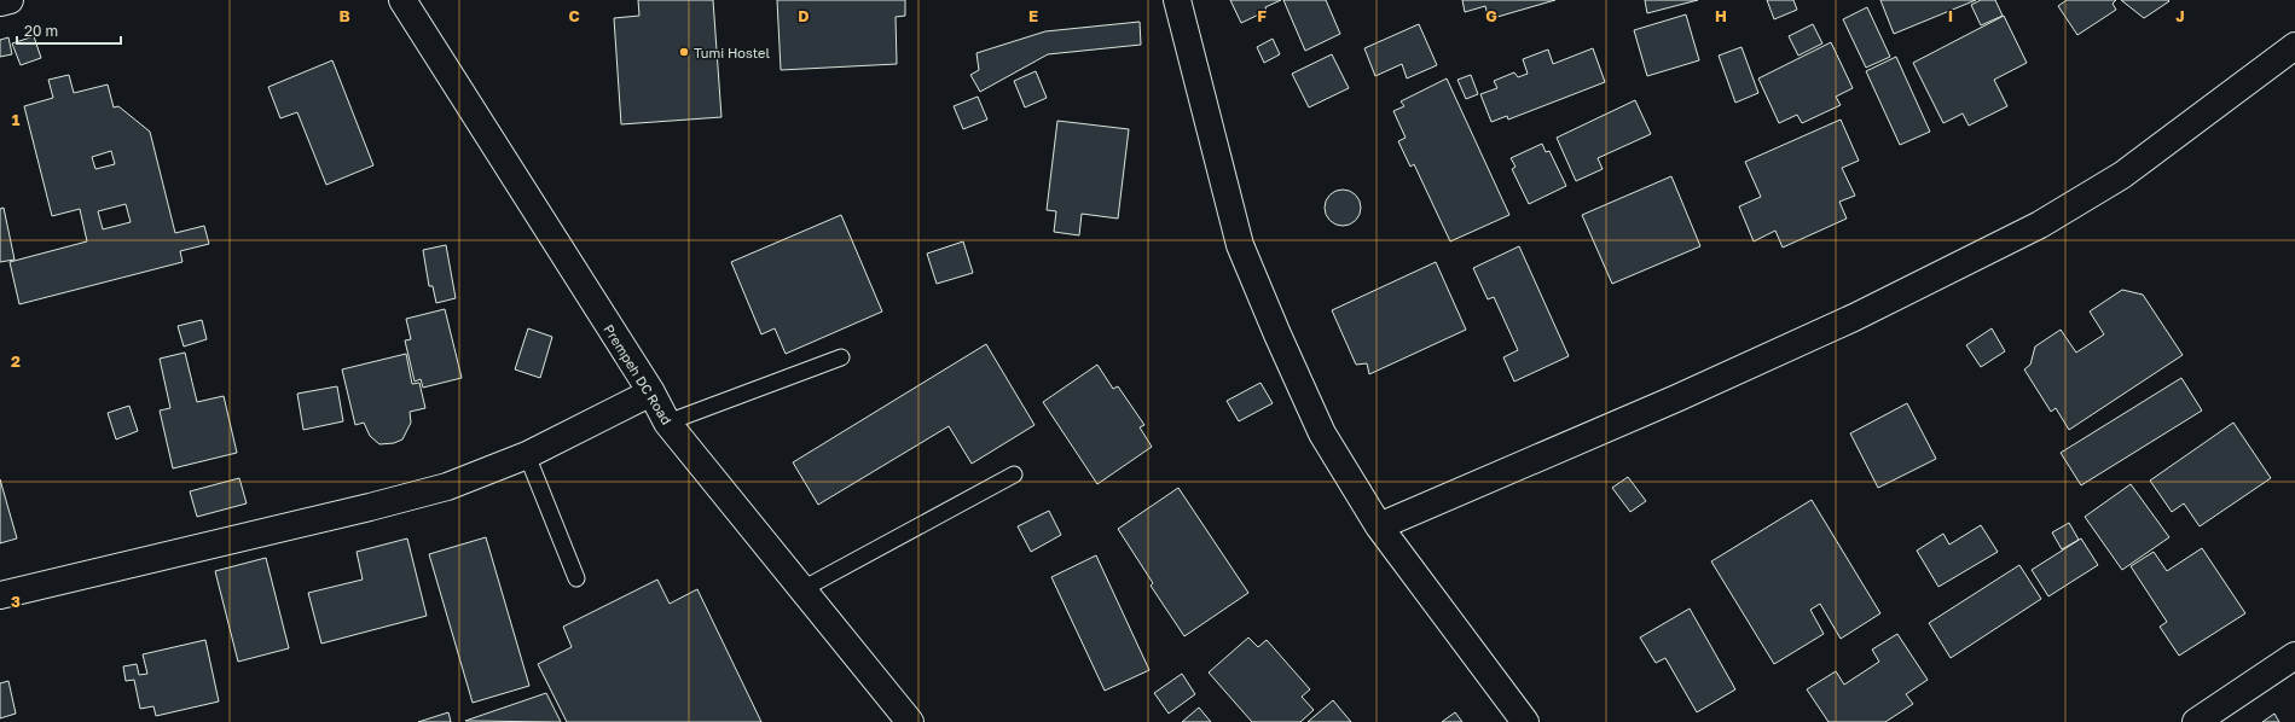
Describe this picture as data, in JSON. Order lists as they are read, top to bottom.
{
  "streets": {
    "street": ["Prempeh DC Road"]
  },
  "places": ["Tumi Hostel"],
  "scale_bar": "20 m",
  "grid": {
    "columns": [
      "B",
      "C",
      "D",
      "E",
      "F",
      "G",
      "H",
      "I",
      "J"
    ],
    "rows": ["1", "2", "3"]
  }
}
